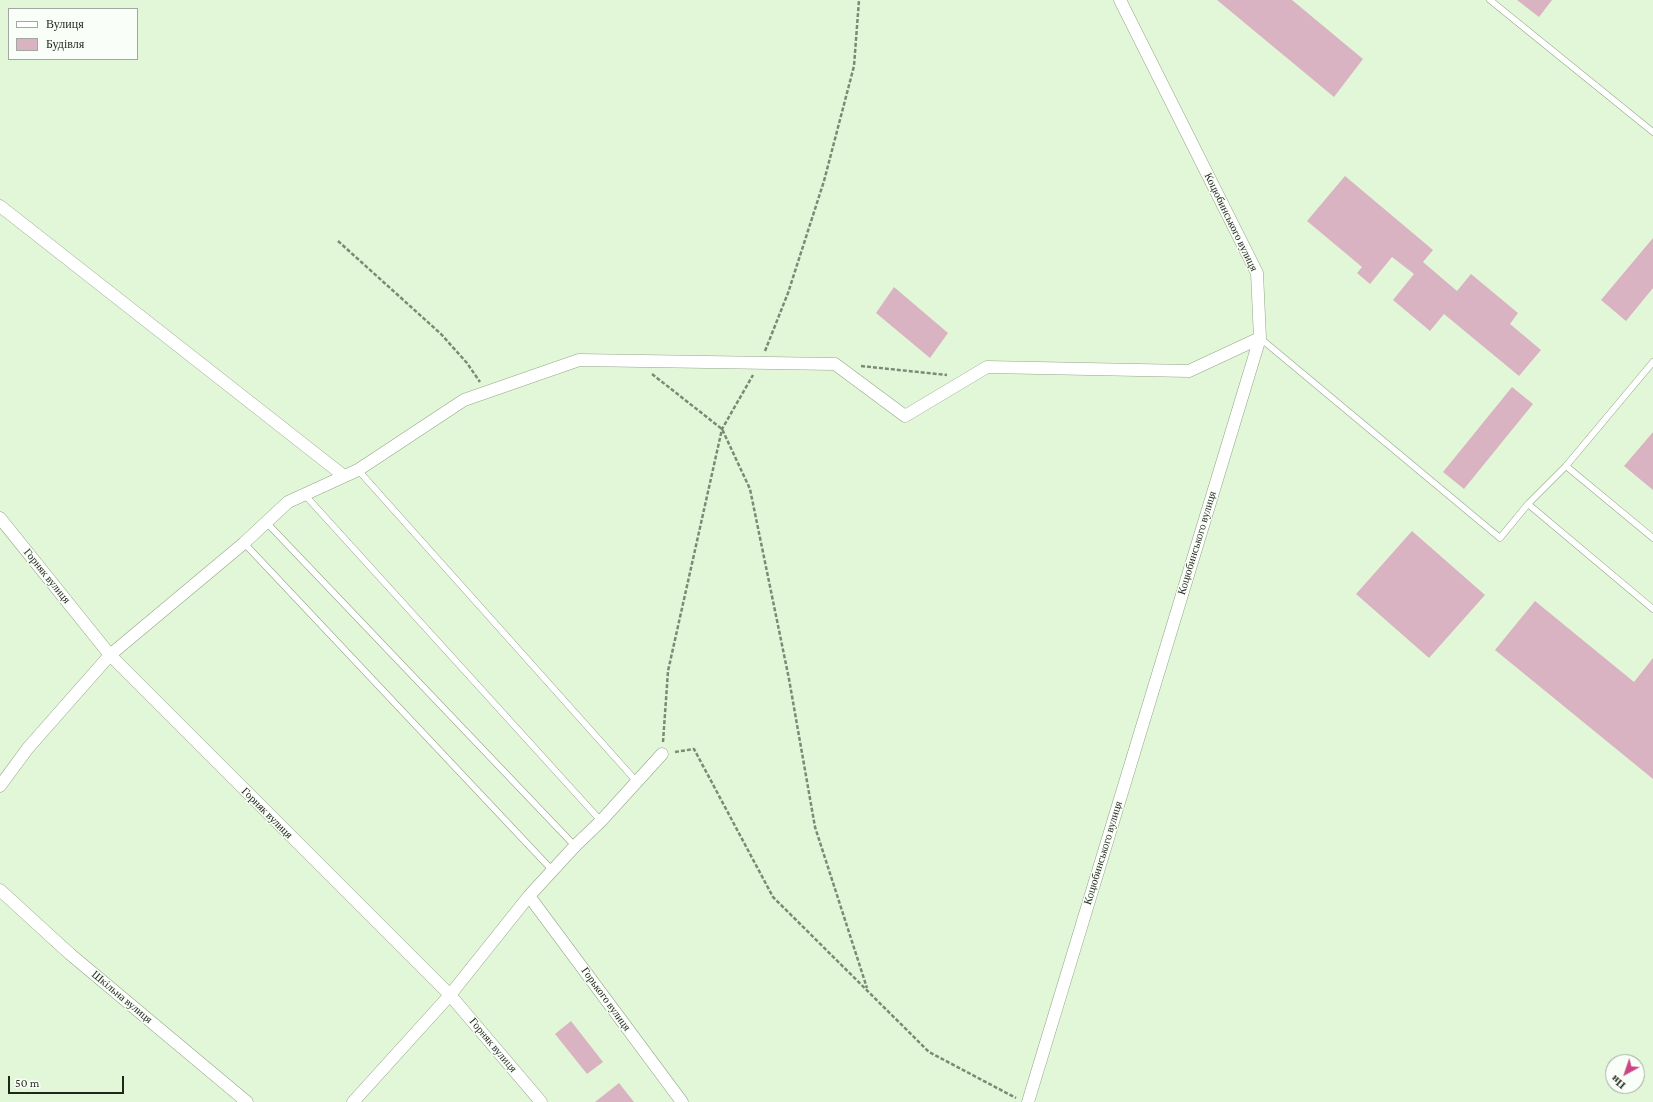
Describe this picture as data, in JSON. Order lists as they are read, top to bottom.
{
  "streets": {
    "street": [
      "Коцюбинського вулиця",
      "Горняк вулиця",
      "Шкільна вулиця",
      "Горького вулиця"
    ]
  },
  "legend": ["Вулиця", "Будівля"],
  "scale_bar": "50 m",
  "north": "bottom left"
}
